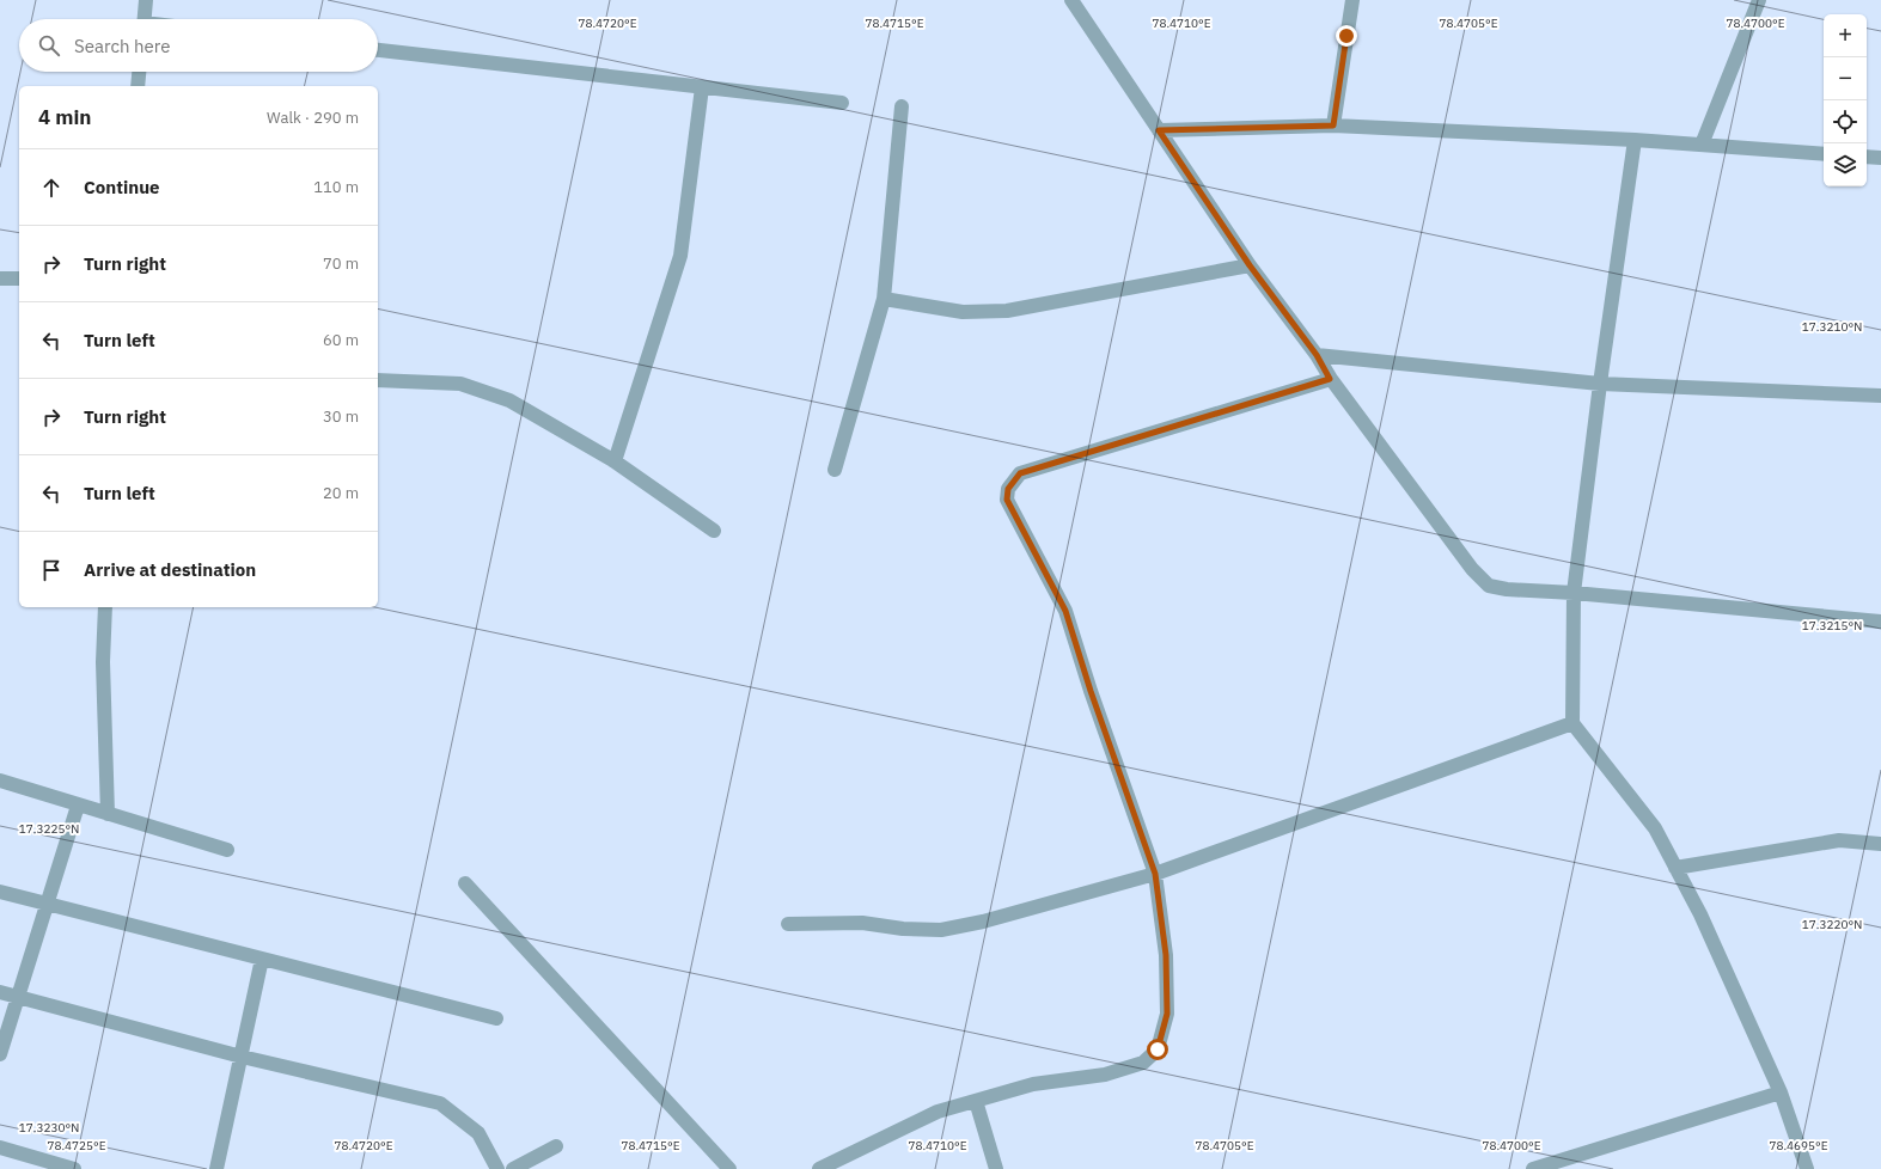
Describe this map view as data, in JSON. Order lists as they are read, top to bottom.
{
  "page": {
    "map_buttons": ["+", "−"],
    "search": "Search here",
    "heading": ["4 min", "Walk · 290 m"],
    "list": [
      ["Continue", "110 m"],
      ["Turn right", "70 m"],
      ["Turn left", "60 m"],
      ["Turn right", "30 m"],
      ["Turn left", "20 m"],
      "Arrive at destination"
    ]
  },
  "coordinates": [
    "78.4720°E",
    "78.4715°E",
    "78.4710°E",
    "78.4705°E",
    "78.4700°E",
    "17.3210°N",
    "17.3215°N",
    "17.3225°N",
    "17.3220°N",
    "17.3230°N",
    "78.4725°E",
    "78.4695°E"
  ]
}
